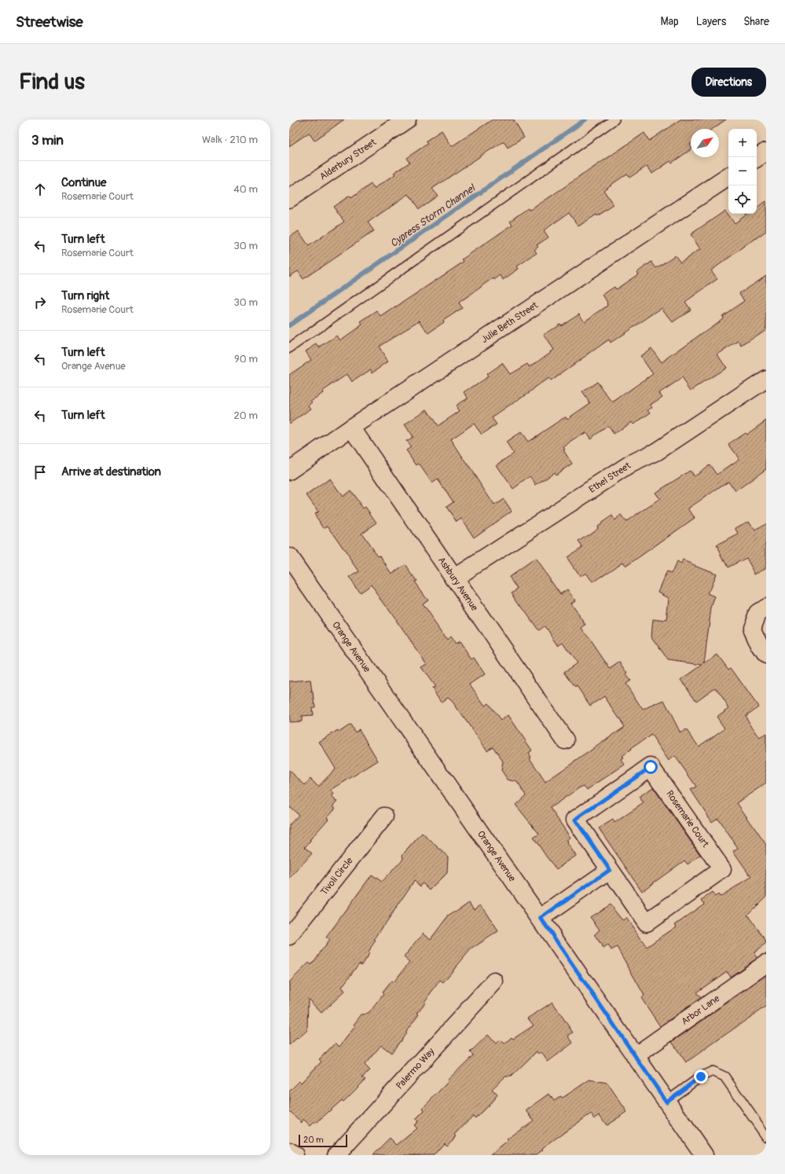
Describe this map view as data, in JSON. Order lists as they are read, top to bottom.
{
  "streets": {
    "street": [
      "Alderbury Street",
      "Julie Beth Street",
      "Ethel Street",
      "Ashbury Avenue",
      "Orange Avenue",
      "Rosemarie Court",
      "Tivoli Circle",
      "Arbor Lane",
      "Palermo Way"
    ]
  },
  "crossings": [
    ["Julie Beth Street", "Ashbury Avenue"],
    ["Ethel Street", "Ashbury Avenue"],
    ["Orange Avenue", "Arbor Lane"]
  ],
  "water": ["Cypress Storm Channel"],
  "scale_bar": "20 m",
  "north": "top right",
  "page": {
    "header": "Streetwise",
    "nav": ["Map", "Layers", "Share"],
    "buttons": "Directions",
    "title": "Find us",
    "heading": ["3 min", "Walk · 210 m"],
    "map_buttons": ["+", "−"],
    "list": [
      ["Continue", "Rosemarie Court", "40 m"],
      ["Turn left", "Rosemarie Court", "30 m"],
      ["Turn right", "Rosemarie Court", "30 m"],
      ["Turn left", "Orange Avenue", "90 m"],
      ["Turn left", "20 m"],
      "Arrive at destination"
    ],
    "scale": "20 m"
  }
}
